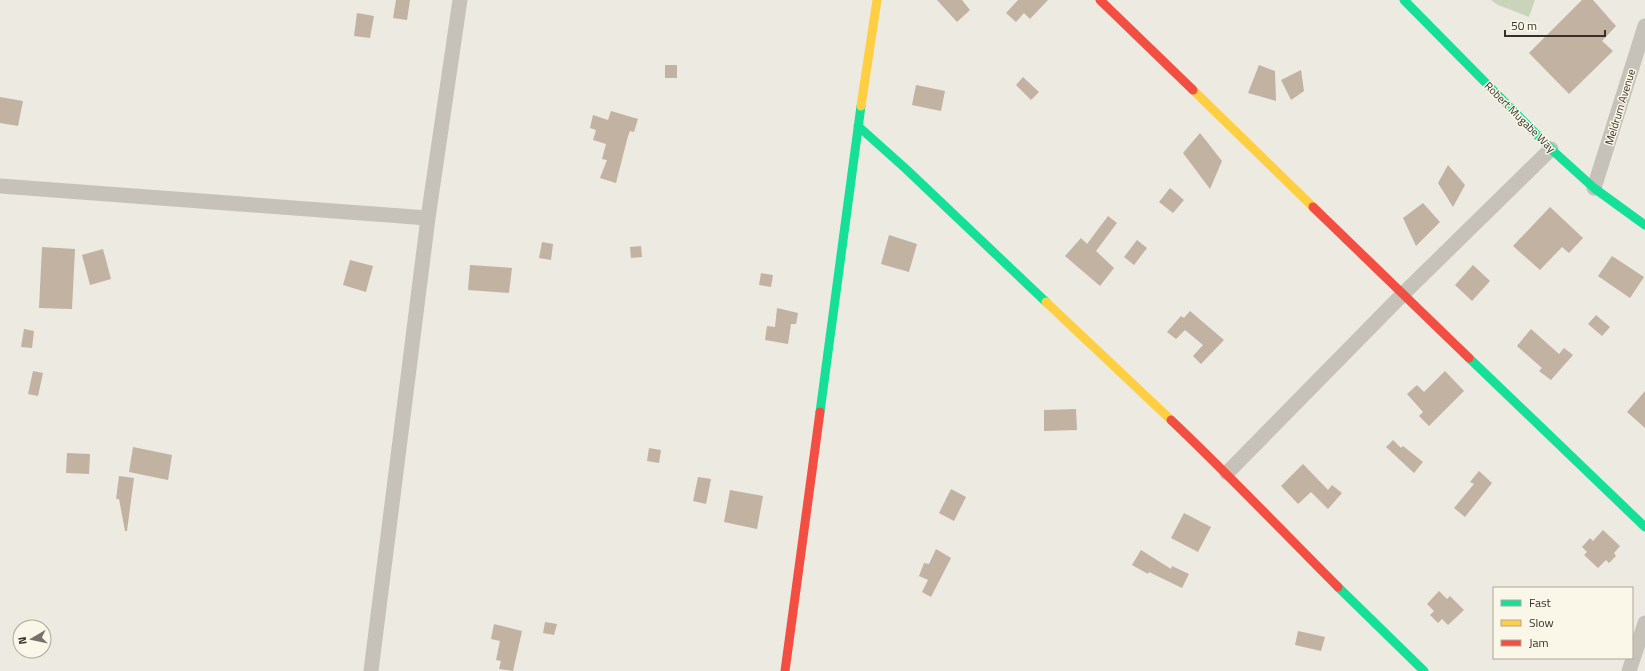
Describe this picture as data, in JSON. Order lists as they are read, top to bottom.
{
  "streets": {
    "street": ["Meldrum Avenue", "Robert Mugabe Way"]
  },
  "crossings": [
    ["Meldrum Avenue", "Robert Mugabe Way"]
  ],
  "legend": ["Fast", "Slow", "Jam"],
  "scale_bar": "50 m",
  "north": "left"
}
